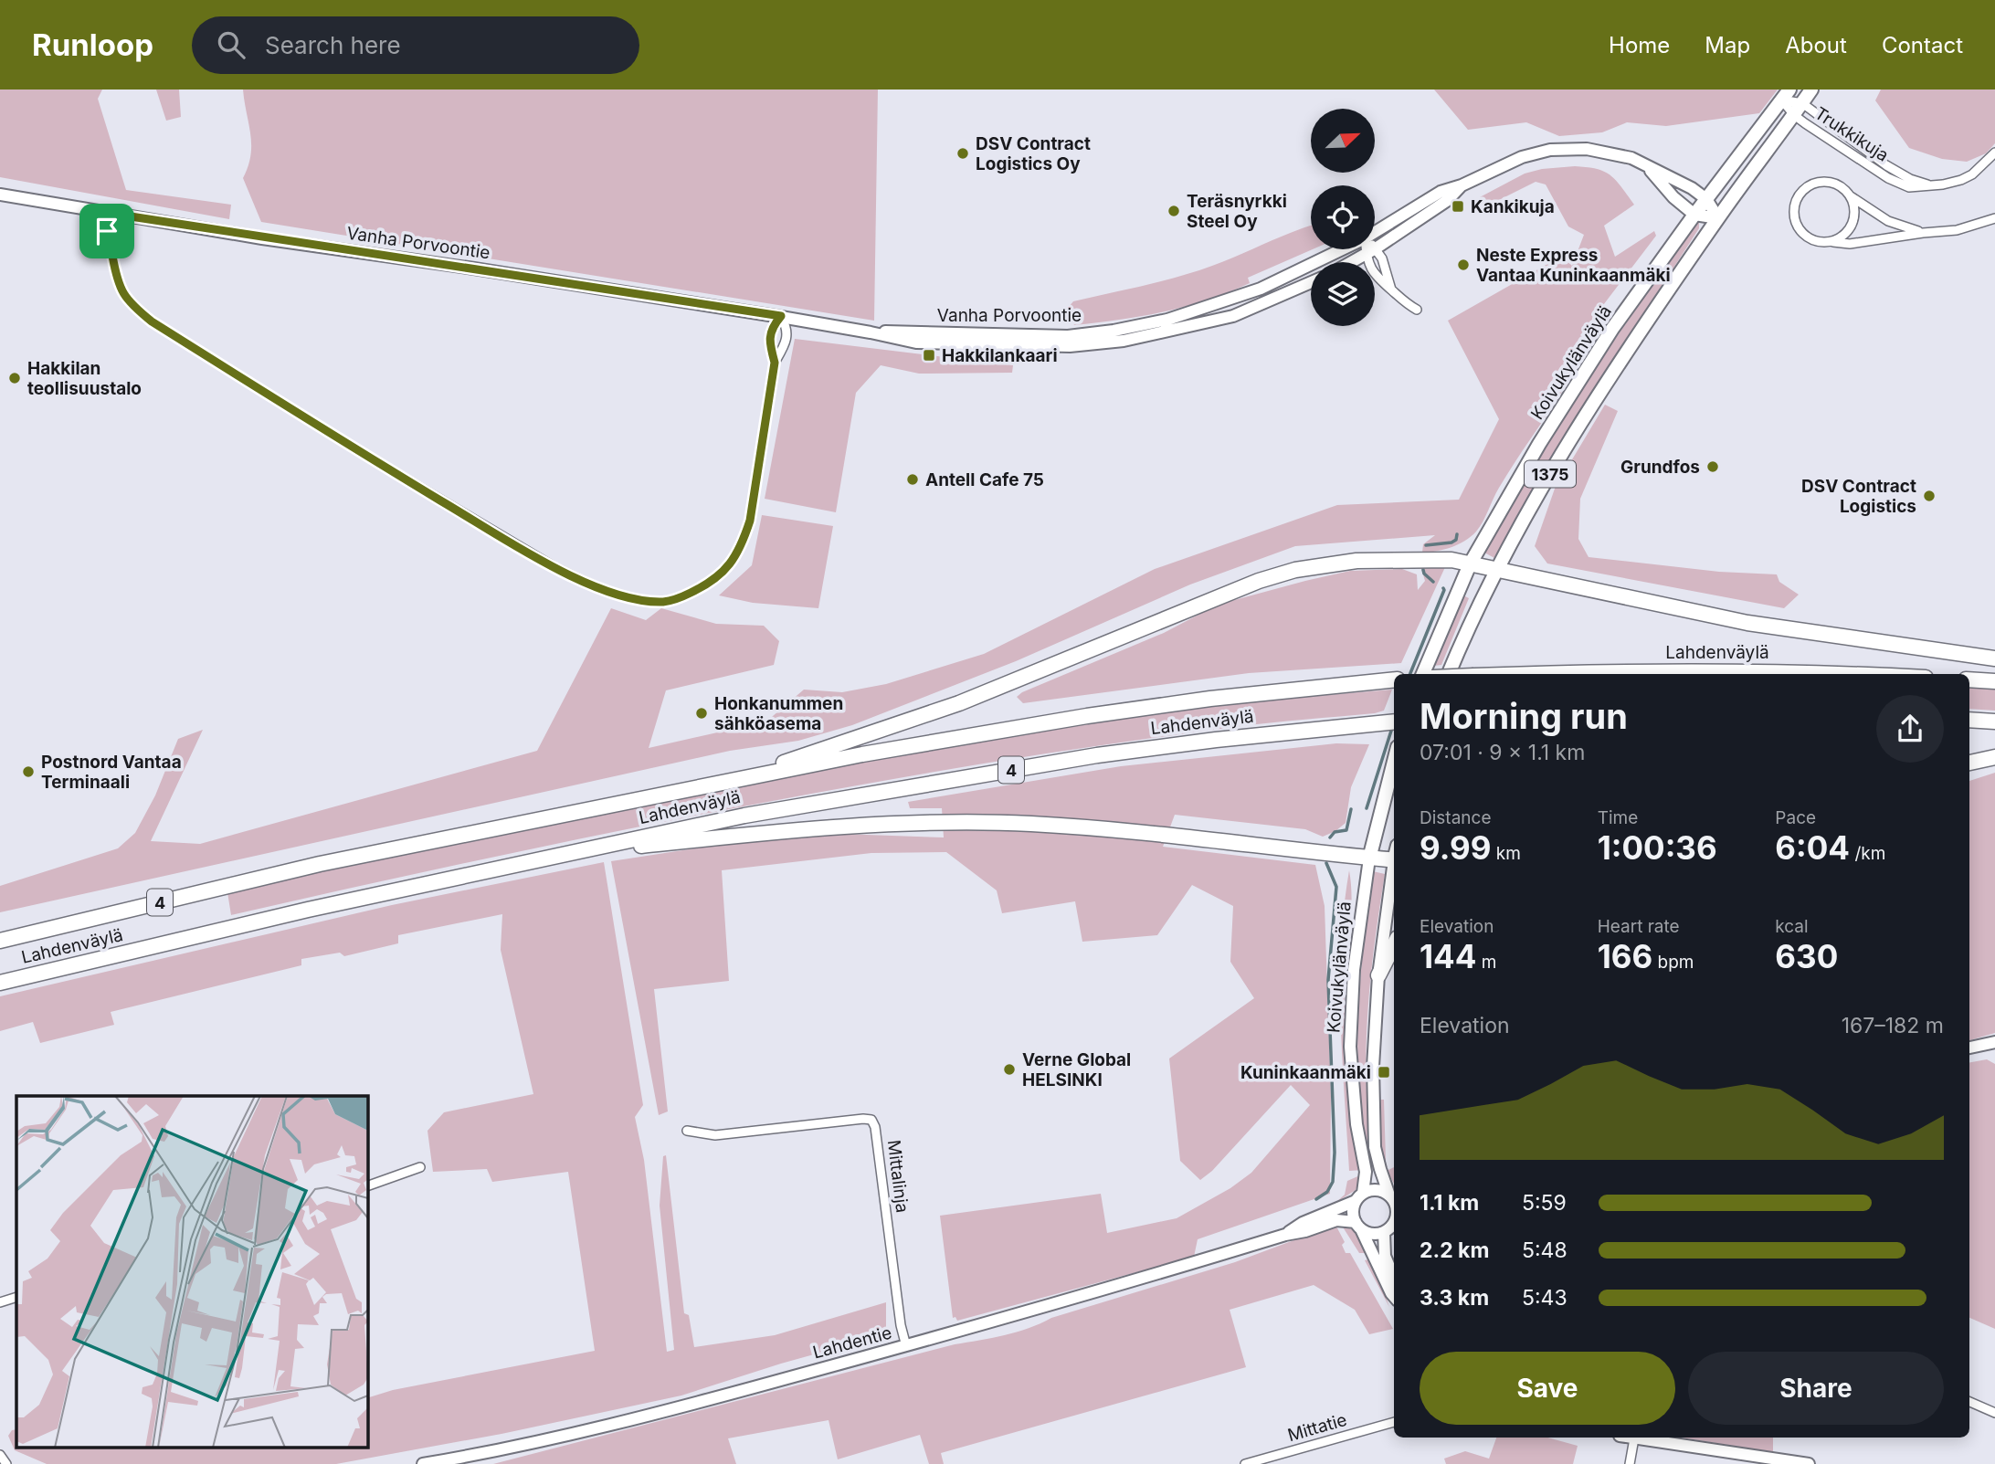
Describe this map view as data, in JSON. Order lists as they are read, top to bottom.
{
  "streets": {
    "highway": ["Lahdenväylä", "4"],
    "main road": [
      "Vanha Porvoontie",
      "Koivukylänväylä",
      "1375",
      "Lahdentie"
    ],
    "street": ["Trukkikuja", "Mittalinja", "Mittatie"]
  },
  "crossings": [
    ["Trukkikuja", "Koivukylänväylä"],
    ["Trukkikuja", "1375"],
    ["Vanha Porvoontie", "Koivukylänväylä"],
    ["Vanha Porvoontie", "1375"],
    ["Koivukylänväylä", "Lahdentie"],
    ["Mittalinja", "Lahdentie"]
  ],
  "places": {
    "other": [
      "DSV Contract Logistics Oy",
      "Teräsnyrkki Steel Oy",
      "Neste Express Vantaa Kuninkaanmäki",
      "Hakkilan teollisuustalo",
      "Grundfos",
      "Antell Cafe 75",
      "DSV Contract Logistics",
      "Honkanummen sähköasema",
      "Postnord Vantaa Terminaali",
      "Verne Global HELSINKI"
    ],
    "transit": ["Kankikuja", "Hakkilankaari", "Kuninkaanmäki"]
  },
  "north": "top right",
  "page": {
    "header": "Runloop",
    "search": "Search here",
    "nav": [
      "Home",
      "Map",
      "About",
      "Contact"
    ],
    "heading": ["Morning run", "07:01 · 9 × 1.1 km"],
    "stats": [
      ["Distance", "9.99 km"],
      ["Time", "1:00:36"],
      ["Pace", "6:04 /km"],
      ["Elevation", "144 m"],
      ["Heart rate", "166 bpm"],
      ["kcal", "630"]
    ],
    "chart": ["Elevation", "167–182 m"],
    "list": [
      {
        "name": "1.1 km",
        "note": "5:59"
      },
      {
        "name": "2.2 km",
        "note": "5:48"
      },
      {
        "name": "3.3 km",
        "note": "5:43"
      }
    ],
    "buttons": ["Save", "Share"]
  }
}
